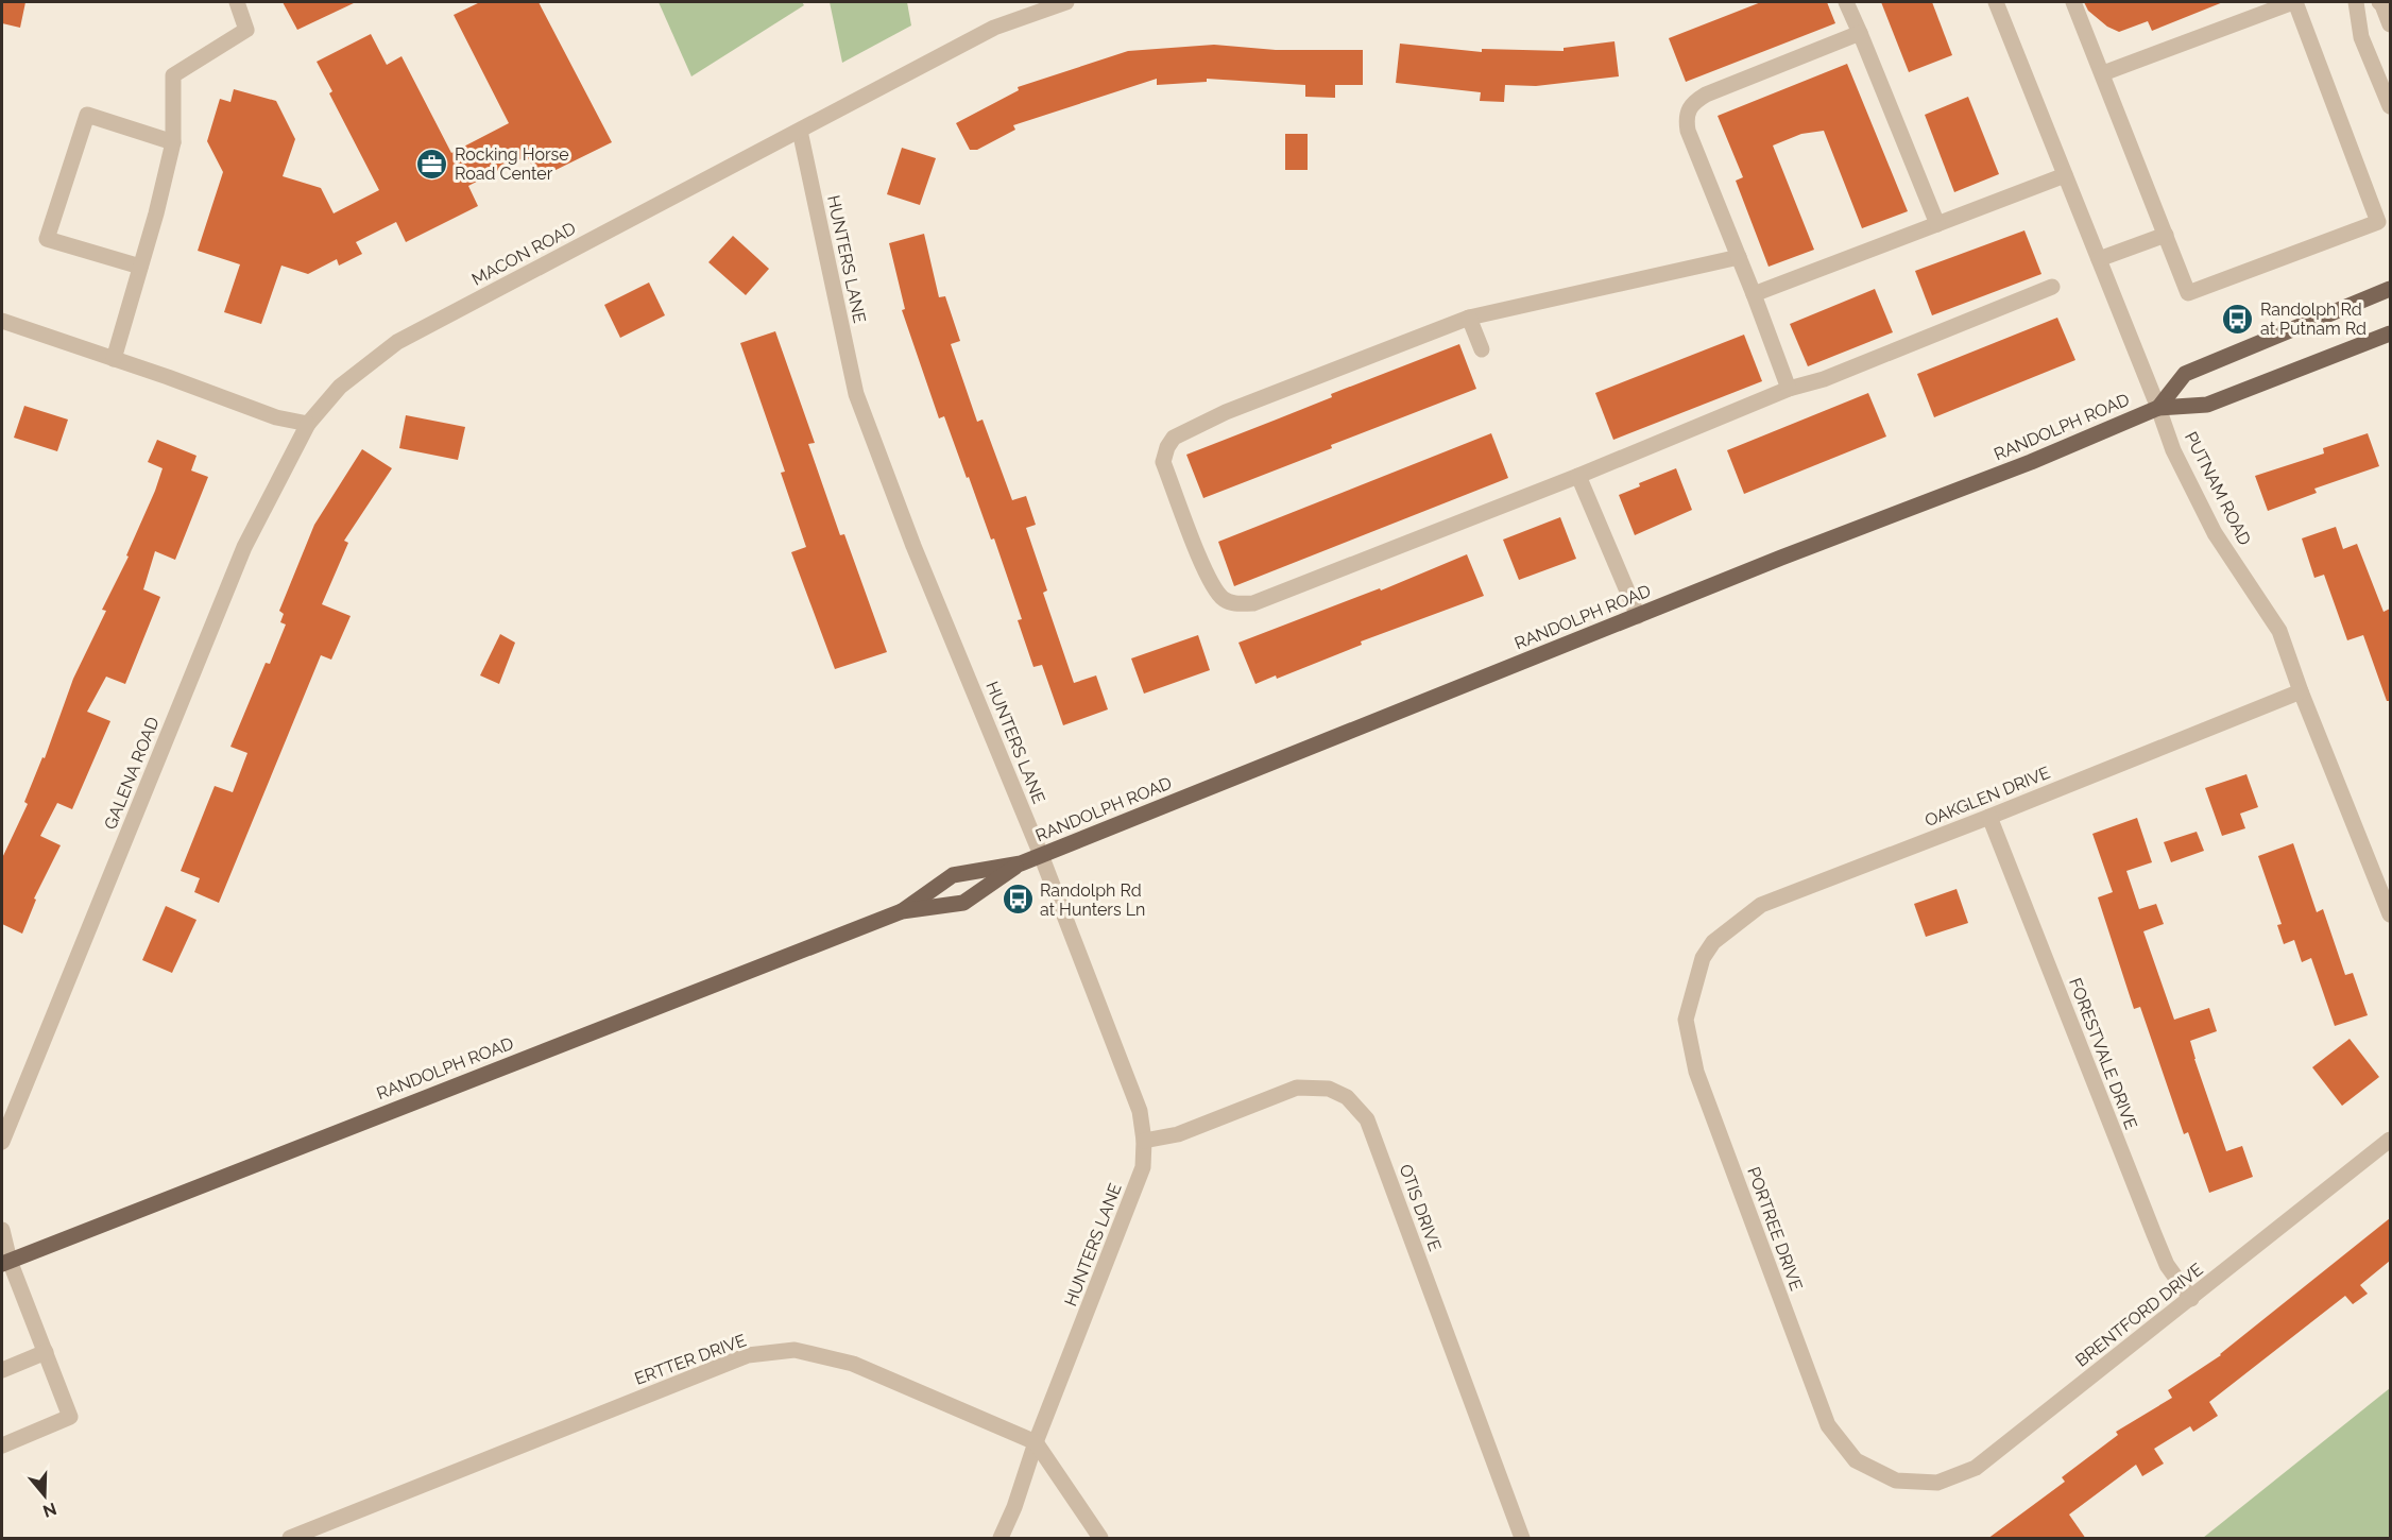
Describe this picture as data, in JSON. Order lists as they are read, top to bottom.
{
  "streets": {
    "main road": ["RANDOLPH ROAD"],
    "street": [
      "MACON ROAD",
      "HUNTERS LANE",
      "PUTNAM ROAD",
      "GALENA ROAD",
      "OAKGLEN DRIVE",
      "FORESTVALE DRIVE",
      "OTIS DRIVE",
      "PORTREE DRIVE",
      "BRENTFORD DRIVE",
      "ERTTER DRIVE"
    ]
  },
  "crossings": [
    ["MACON ROAD", "HUNTERS LANE"],
    ["MACON ROAD", "GALENA ROAD"],
    ["HUNTERS LANE", "RANDOLPH ROAD"],
    ["HUNTERS LANE", "OTIS DRIVE"],
    ["HUNTERS LANE", "ERTTER DRIVE"],
    ["RANDOLPH ROAD", "PUTNAM ROAD"],
    ["PUTNAM ROAD", "OAKGLEN DRIVE"],
    ["OAKGLEN DRIVE", "FORESTVALE DRIVE"],
    ["OAKGLEN DRIVE", "PORTREE DRIVE"],
    ["FORESTVALE DRIVE", "BRENTFORD DRIVE"],
    ["PORTREE DRIVE", "BRENTFORD DRIVE"]
  ],
  "places": {
    "office": ["Rocking Horse Road Center"],
    "bus stop": ["Randolph Rd at Putnam Rd", "Randolph Rd at Hunters Ln"]
  },
  "north": "bottom"
}
